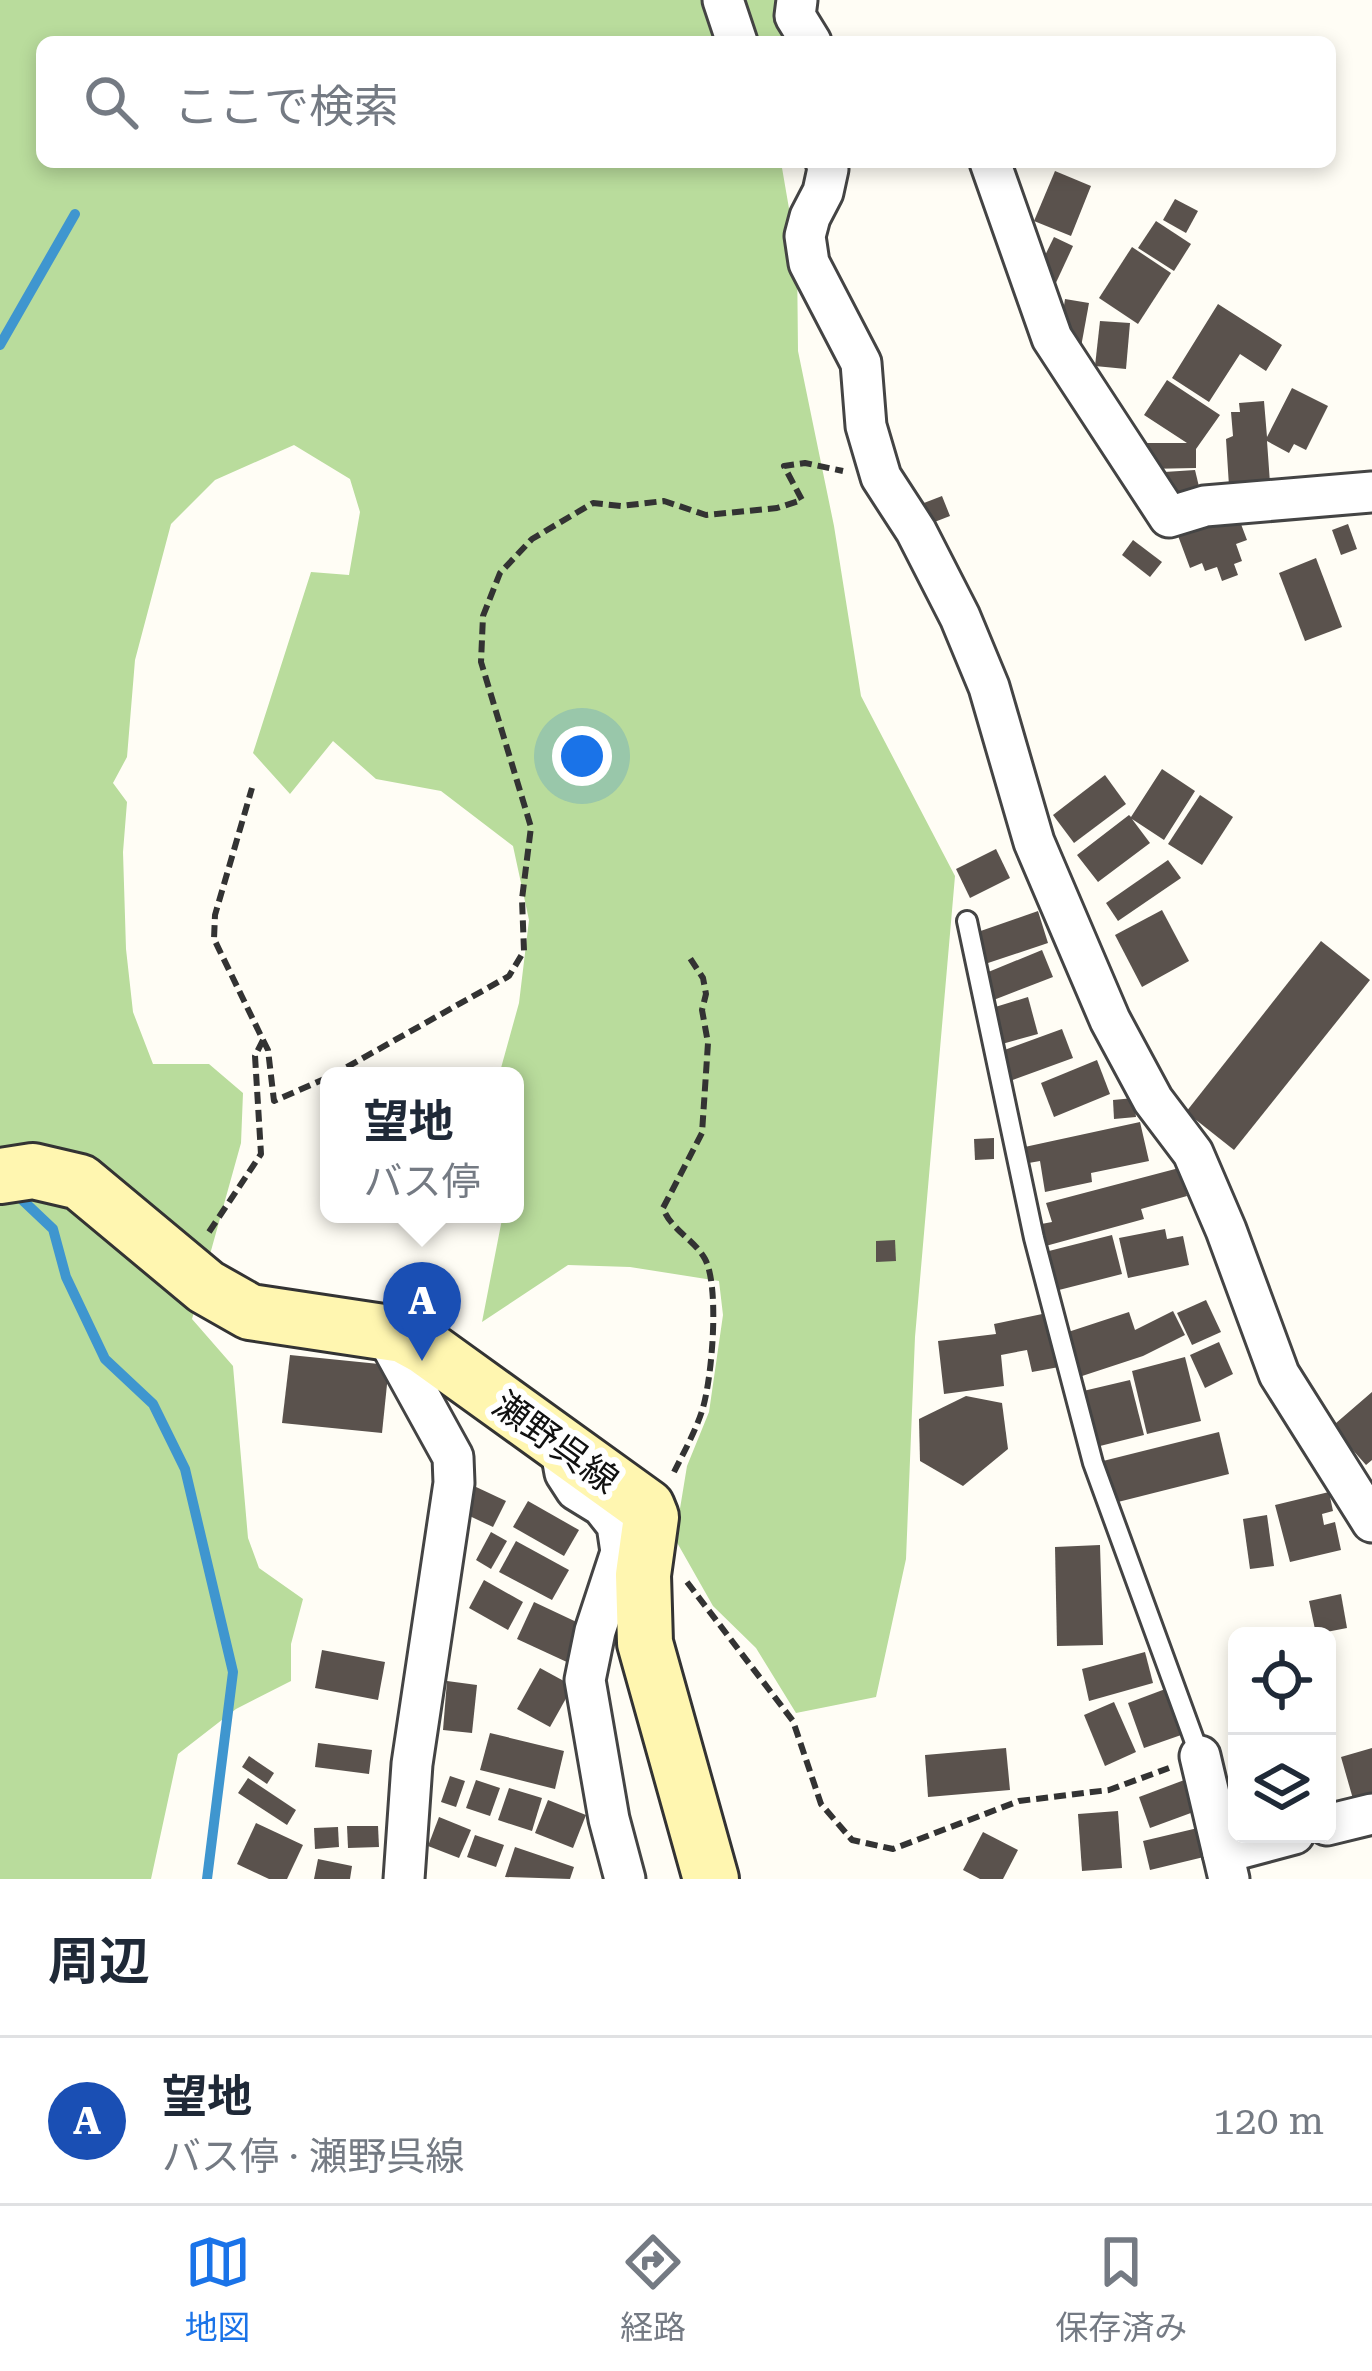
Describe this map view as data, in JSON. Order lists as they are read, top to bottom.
{
  "streets": {
    "main road": ["瀬野呉線"]
  },
  "page": {
    "search": "ここで検索",
    "popup": ["望地", "バス停"],
    "pins": "A",
    "heading": "周辺",
    "list": [
      {
        "mark": "A",
        "name": "望地",
        "note": "バス停 · 瀬野呉線",
        "value": "120 m"
      }
    ],
    "nav": ["地図", "経路", "保存済み"]
  }
}
